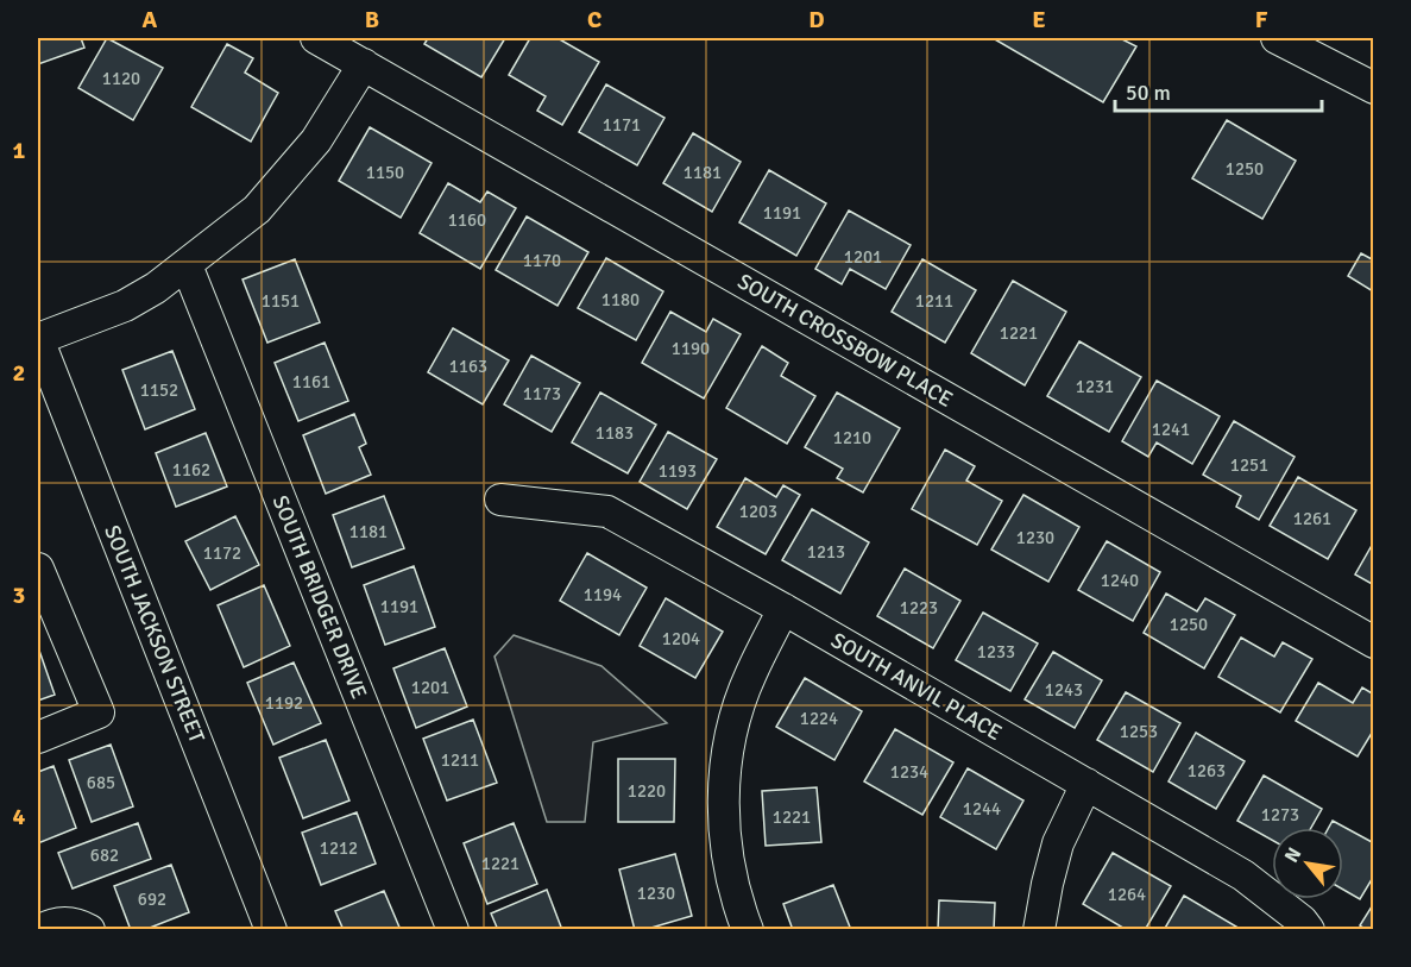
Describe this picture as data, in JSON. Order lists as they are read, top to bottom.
{
  "streets": {
    "street": [
      "SOUTH CROSSBOW PLACE",
      "SOUTH BRIDGER DRIVE",
      "SOUTH JACKSON STREET",
      "SOUTH ANVIL PLACE"
    ]
  },
  "house_numbers": [
    "1120",
    "1171",
    "1250",
    "1150",
    "1181",
    "1191",
    "1160",
    "1201",
    "1170",
    "1180",
    "1151",
    "1211",
    "1221",
    "1190",
    "1163",
    "1161",
    "1231",
    "1152",
    "1173",
    "1241",
    "1183",
    "1210",
    "1251",
    "1162",
    "1193",
    "1203",
    "1261",
    "1181",
    "1230",
    "1213",
    "1172",
    "1240",
    "1194",
    "1191",
    "1223",
    "1250",
    "1204",
    "1233",
    "1201",
    "1243",
    "1192",
    "1224",
    "1253",
    "1211",
    "1263",
    "1234",
    "685",
    "1220",
    "1244",
    "1273",
    "1221",
    "1212",
    "682",
    "1221",
    "1230",
    "1264",
    "692"
  ],
  "scale_bar": "50 m",
  "north": "top left",
  "grid": {
    "columns": [
      "A",
      "B",
      "C",
      "D",
      "E",
      "F"
    ],
    "rows": [
      "1",
      "2",
      "3",
      "4"
    ]
  }
}
